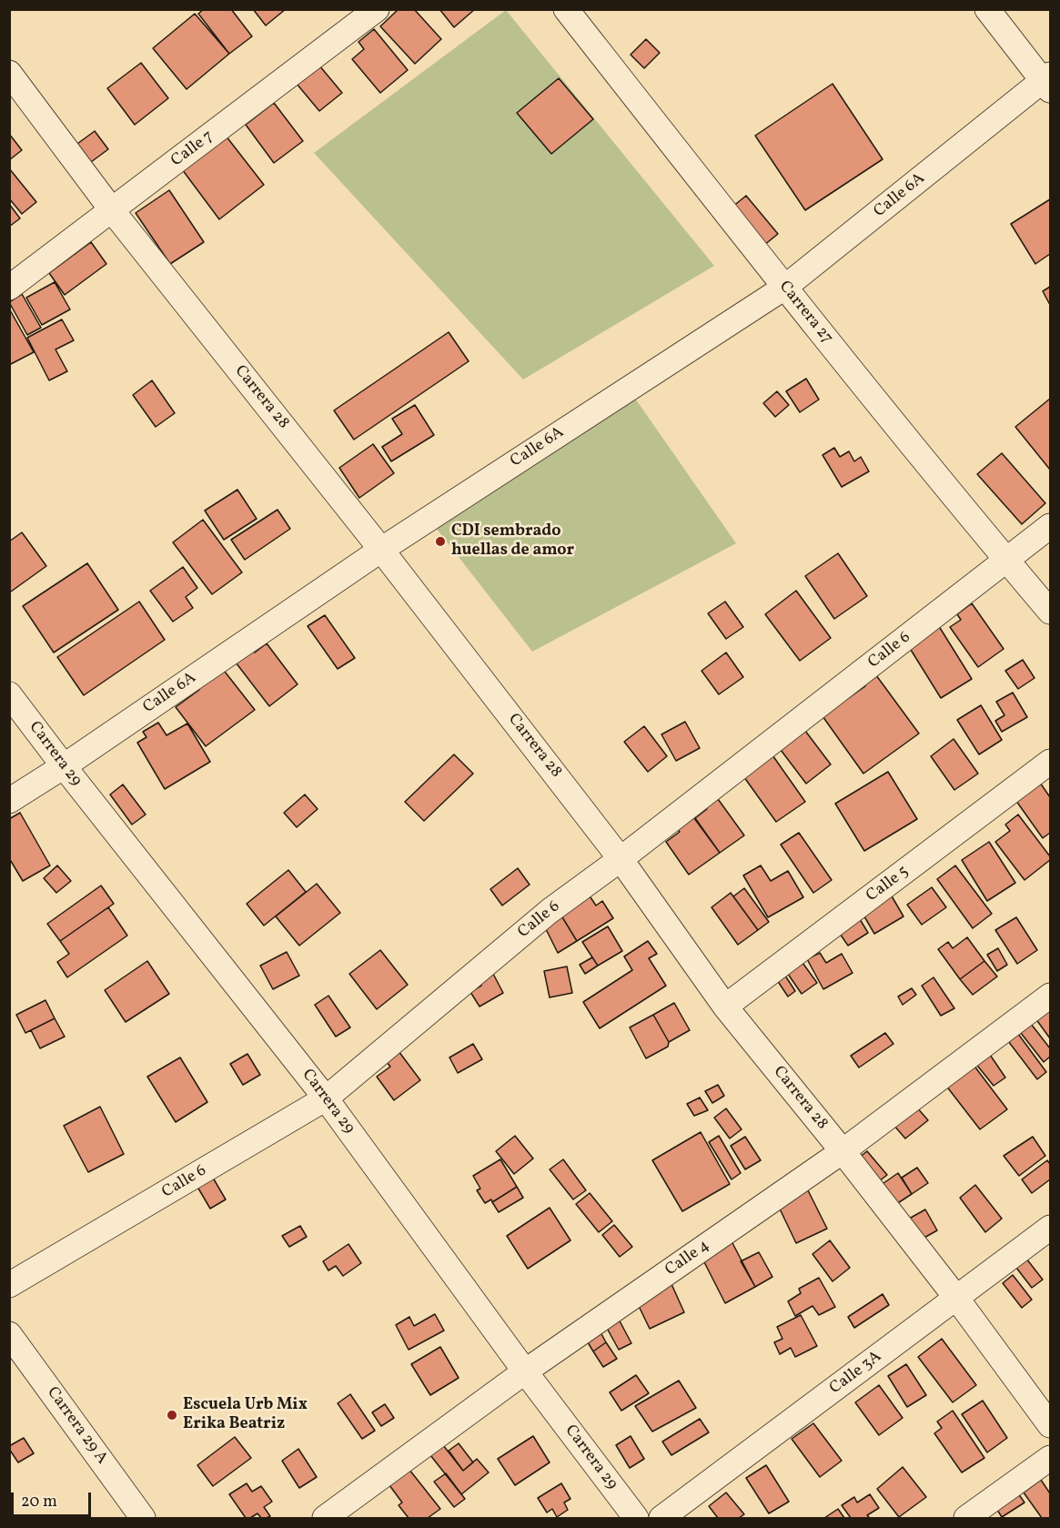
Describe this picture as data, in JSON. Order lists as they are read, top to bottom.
{
  "streets": {
    "street": [
      "Calle 7",
      "Calle 6A",
      "Carrera 27",
      "Carrera 28",
      "Calle 6",
      "Carrera 29",
      "Calle 5",
      "Calle 4",
      "Calle 3A",
      "Carrera 29 A"
    ]
  },
  "crossings": [
    ["Calle 7", "Carrera 28"],
    ["Calle 6A", "Carrera 27"],
    ["Calle 6A", "Carrera 28"],
    ["Calle 6A", "Carrera 29"],
    ["Carrera 27", "Calle 6"],
    ["Carrera 28", "Calle 6"],
    ["Carrera 28", "Calle 5"],
    ["Carrera 28", "Calle 4"],
    ["Carrera 28", "Calle 3A"],
    ["Calle 6", "Carrera 29"],
    ["Carrera 29", "Calle 4"]
  ],
  "places": ["CDI sembrado huellas de amor", "Escuela Urb Mix Erika Beatriz"],
  "scale_bar": "20 m"
}
